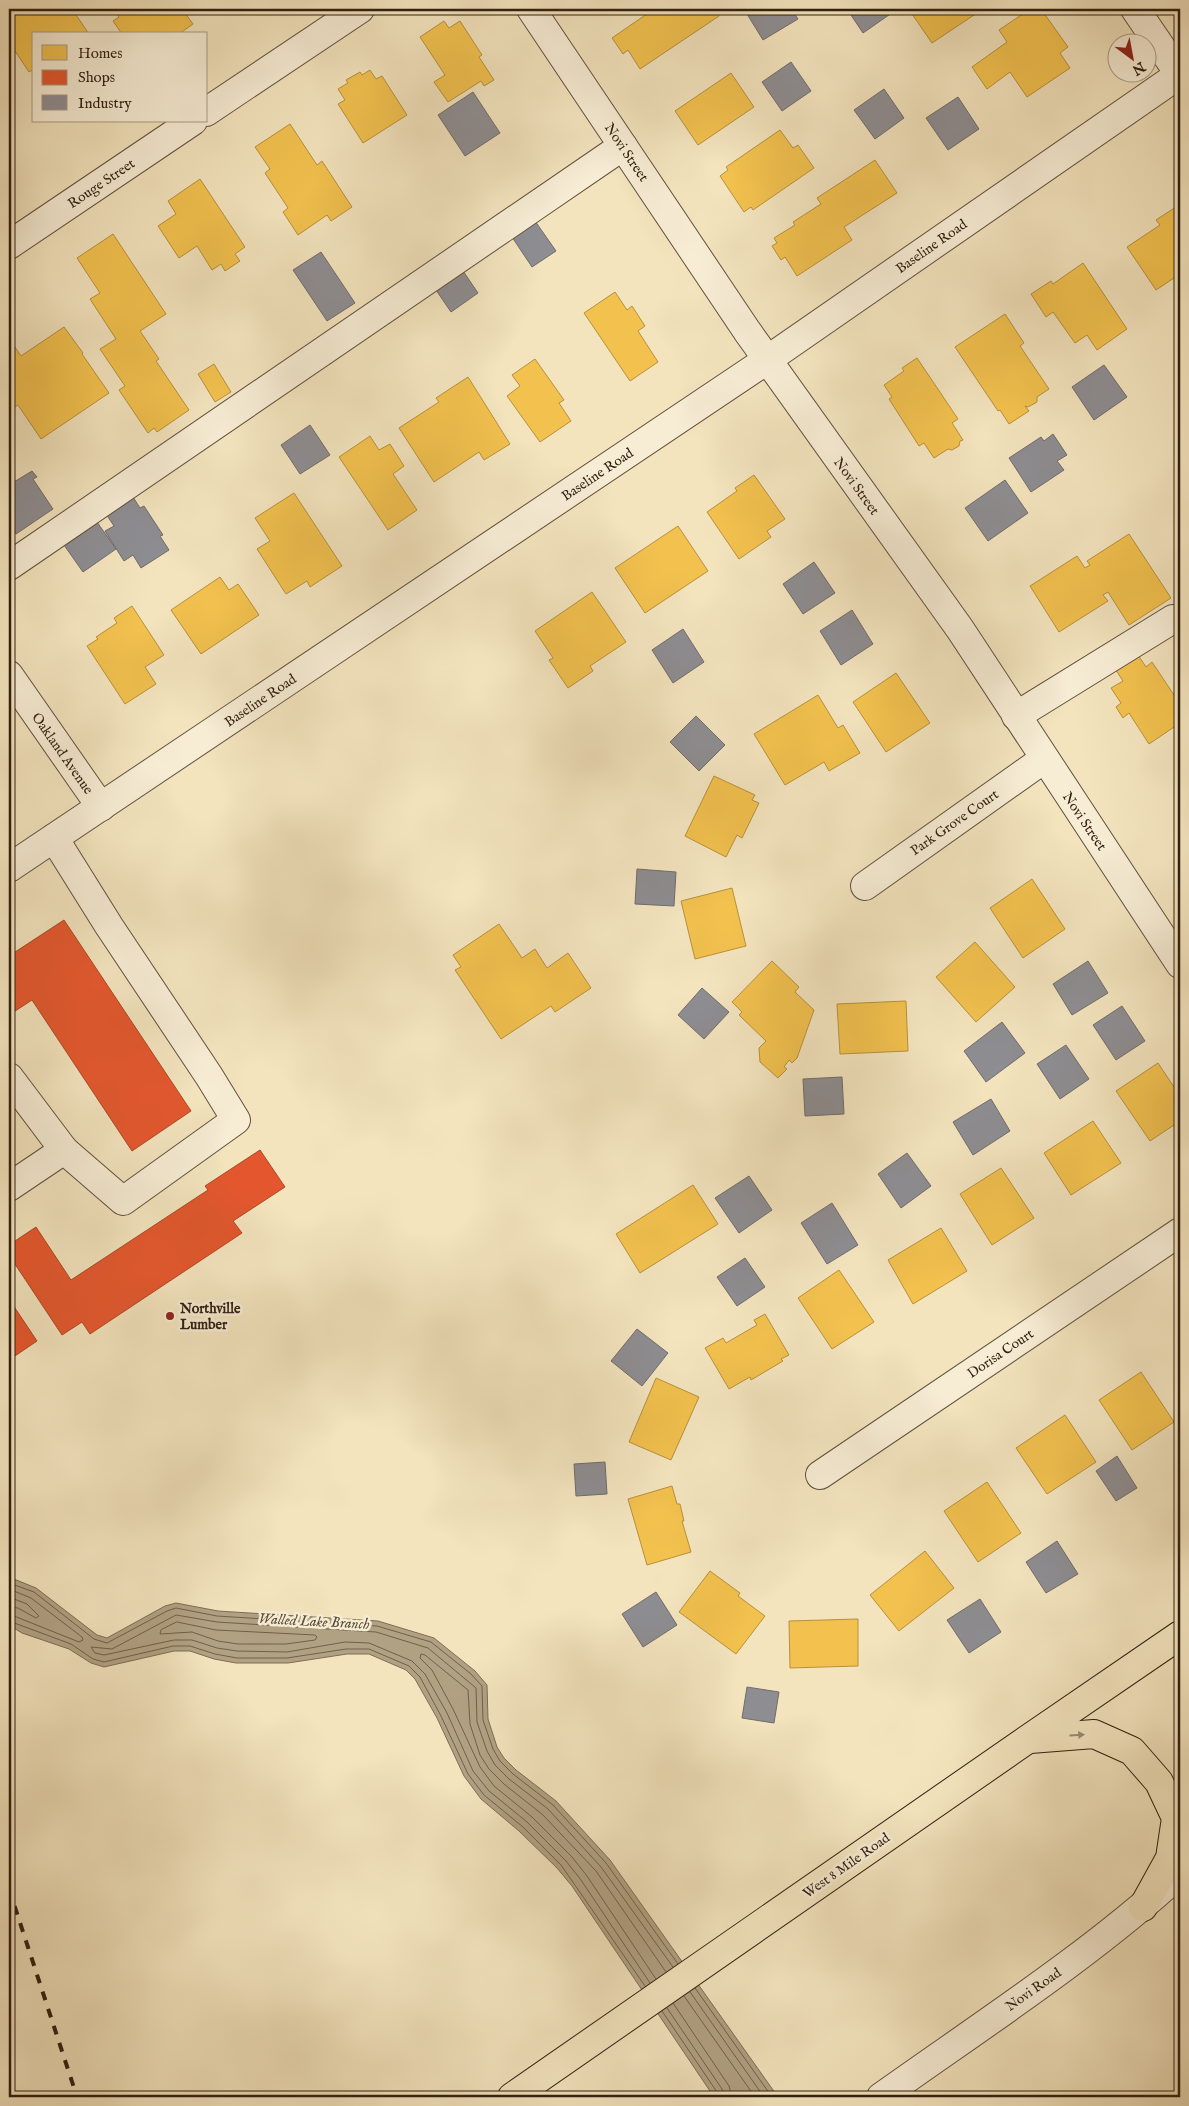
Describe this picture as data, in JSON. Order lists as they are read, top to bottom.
{
  "streets": {
    "main road": ["West 8 Mile Road"],
    "street": [
      "Novi Street",
      "Rouge Street",
      "Baseline Road",
      "Oakland Avenue",
      "Park Grove Court",
      "Dorisa Court",
      "Novi Road"
    ]
  },
  "crossings": [
    ["Novi Street", "Baseline Road"],
    ["Novi Street", "Park Grove Court"],
    ["Baseline Road", "Oakland Avenue"]
  ],
  "water": ["Walled Lake Branch"],
  "places": ["Northville Lumber"],
  "legend": ["Homes", "Shops", "Industry"],
  "north": "bottom right"
}
